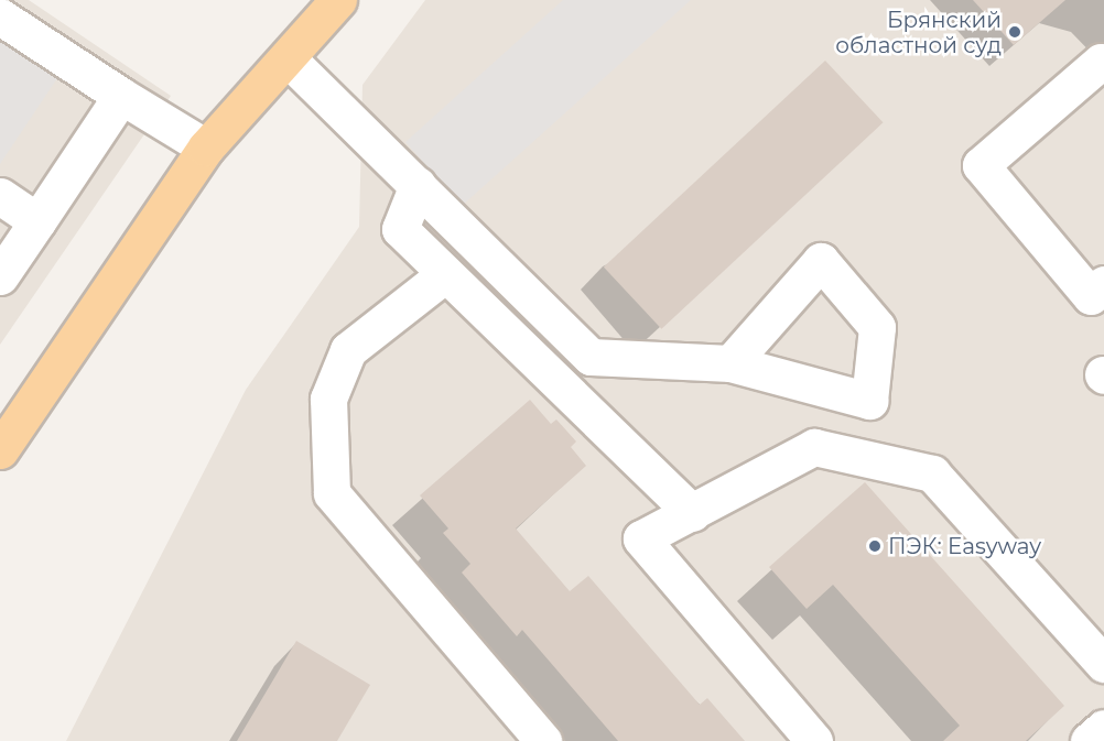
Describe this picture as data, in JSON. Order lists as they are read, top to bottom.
{
  "places": ["Брянский областной суд", "ПЭК: Easyway"]
}
